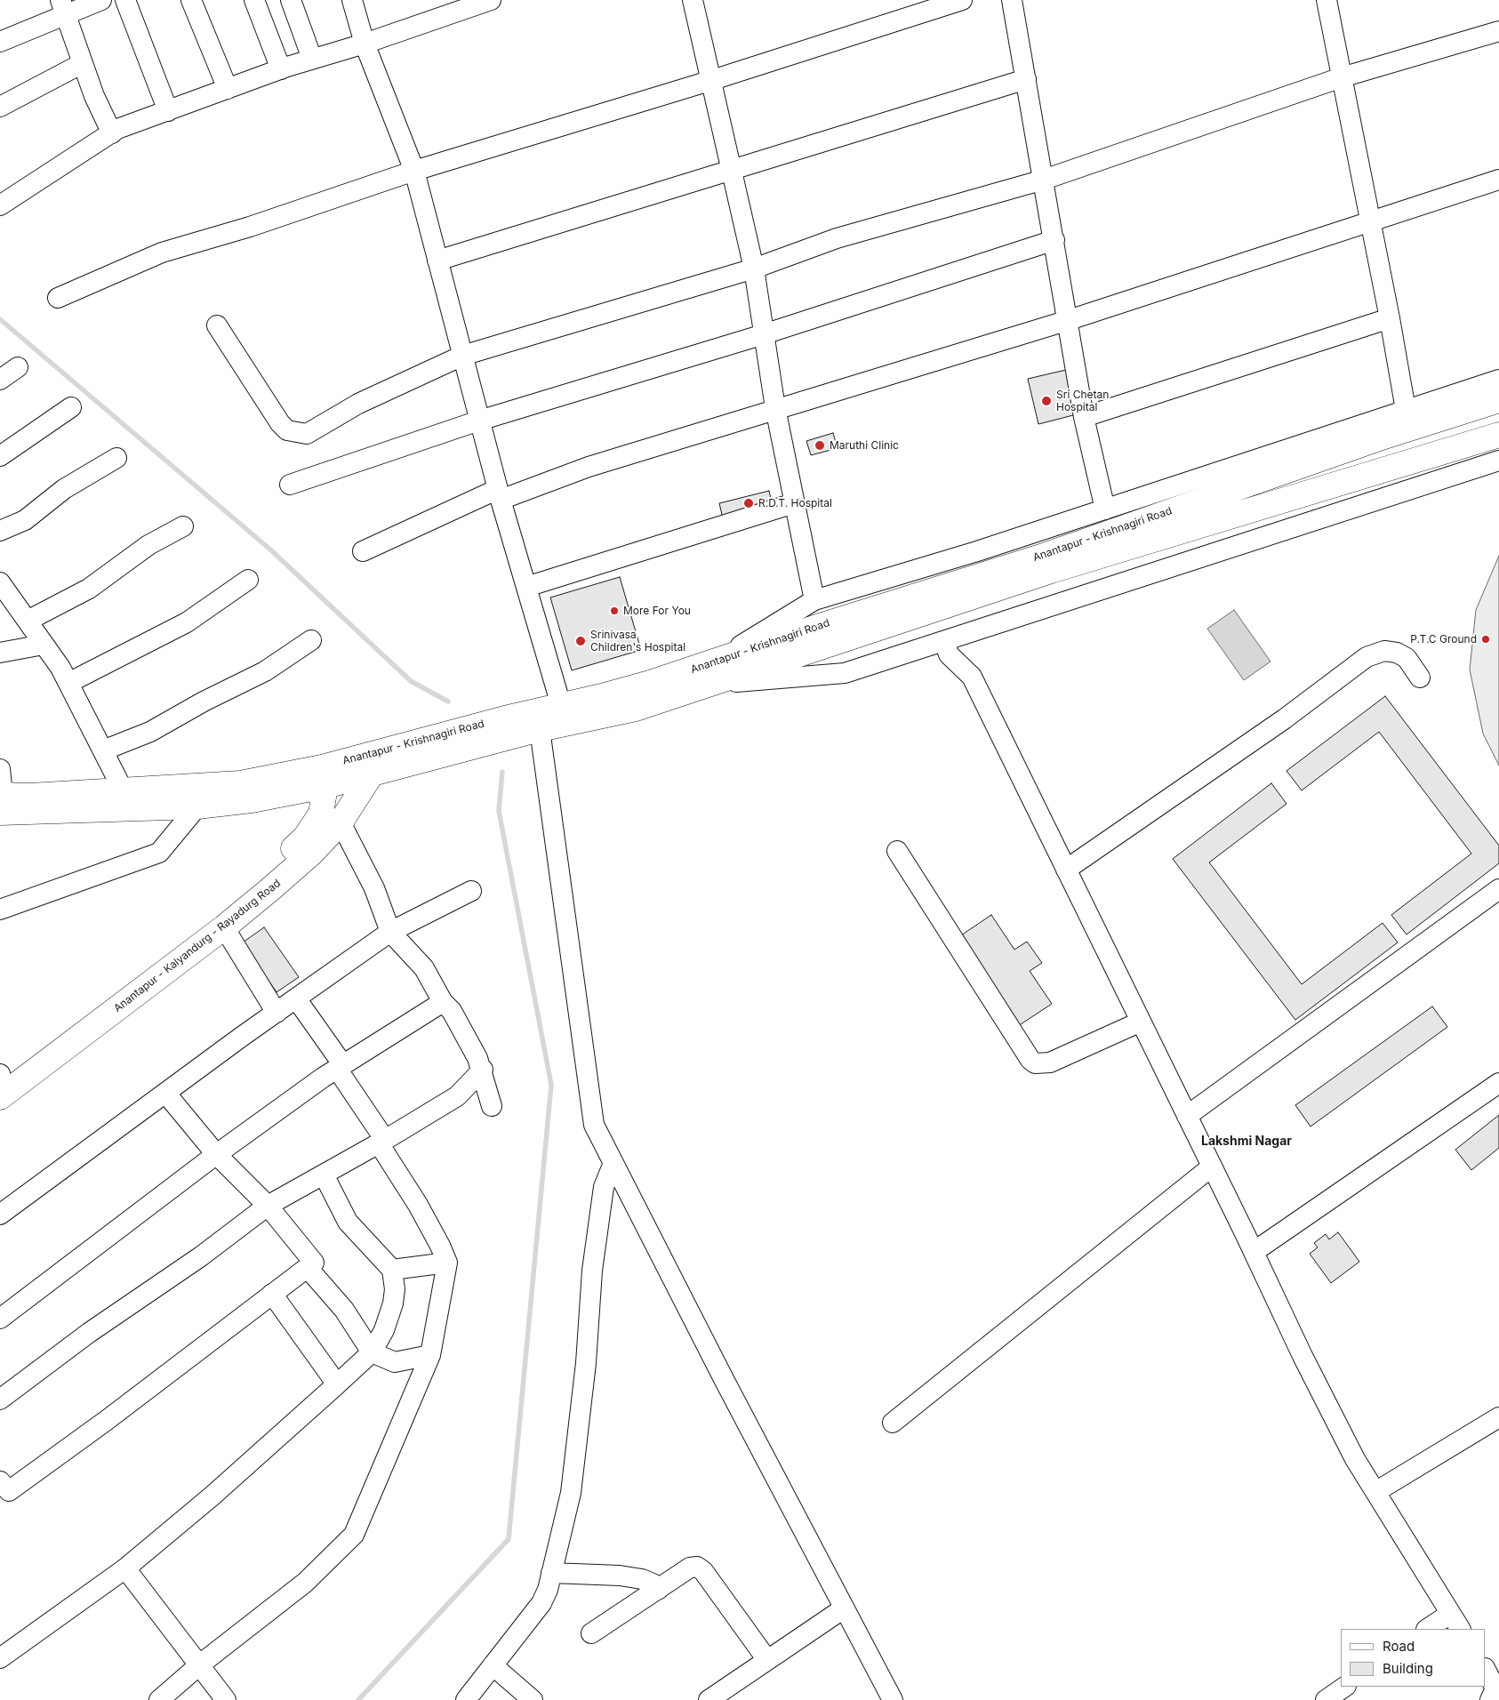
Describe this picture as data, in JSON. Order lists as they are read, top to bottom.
{
  "streets": {
    "highway": ["Anantapur - Krishnagiri Road", "Anantapur - Kalyandurg - Rayadurg Road"]
  },
  "crossings": [
    ["Anantapur - Krishnagiri Road", "Anantapur - Kalyandurg - Rayadurg Road"]
  ],
  "districts": ["Lakshmi Nagar"],
  "places": [
    "Sri Chetan Hospital",
    "Maruthi Clinic",
    "R.D.T. Hospital",
    "More For You",
    "P.T.C Ground",
    "Srinivasa Children's Hospital"
  ],
  "legend": ["Road", "Building"]
}
